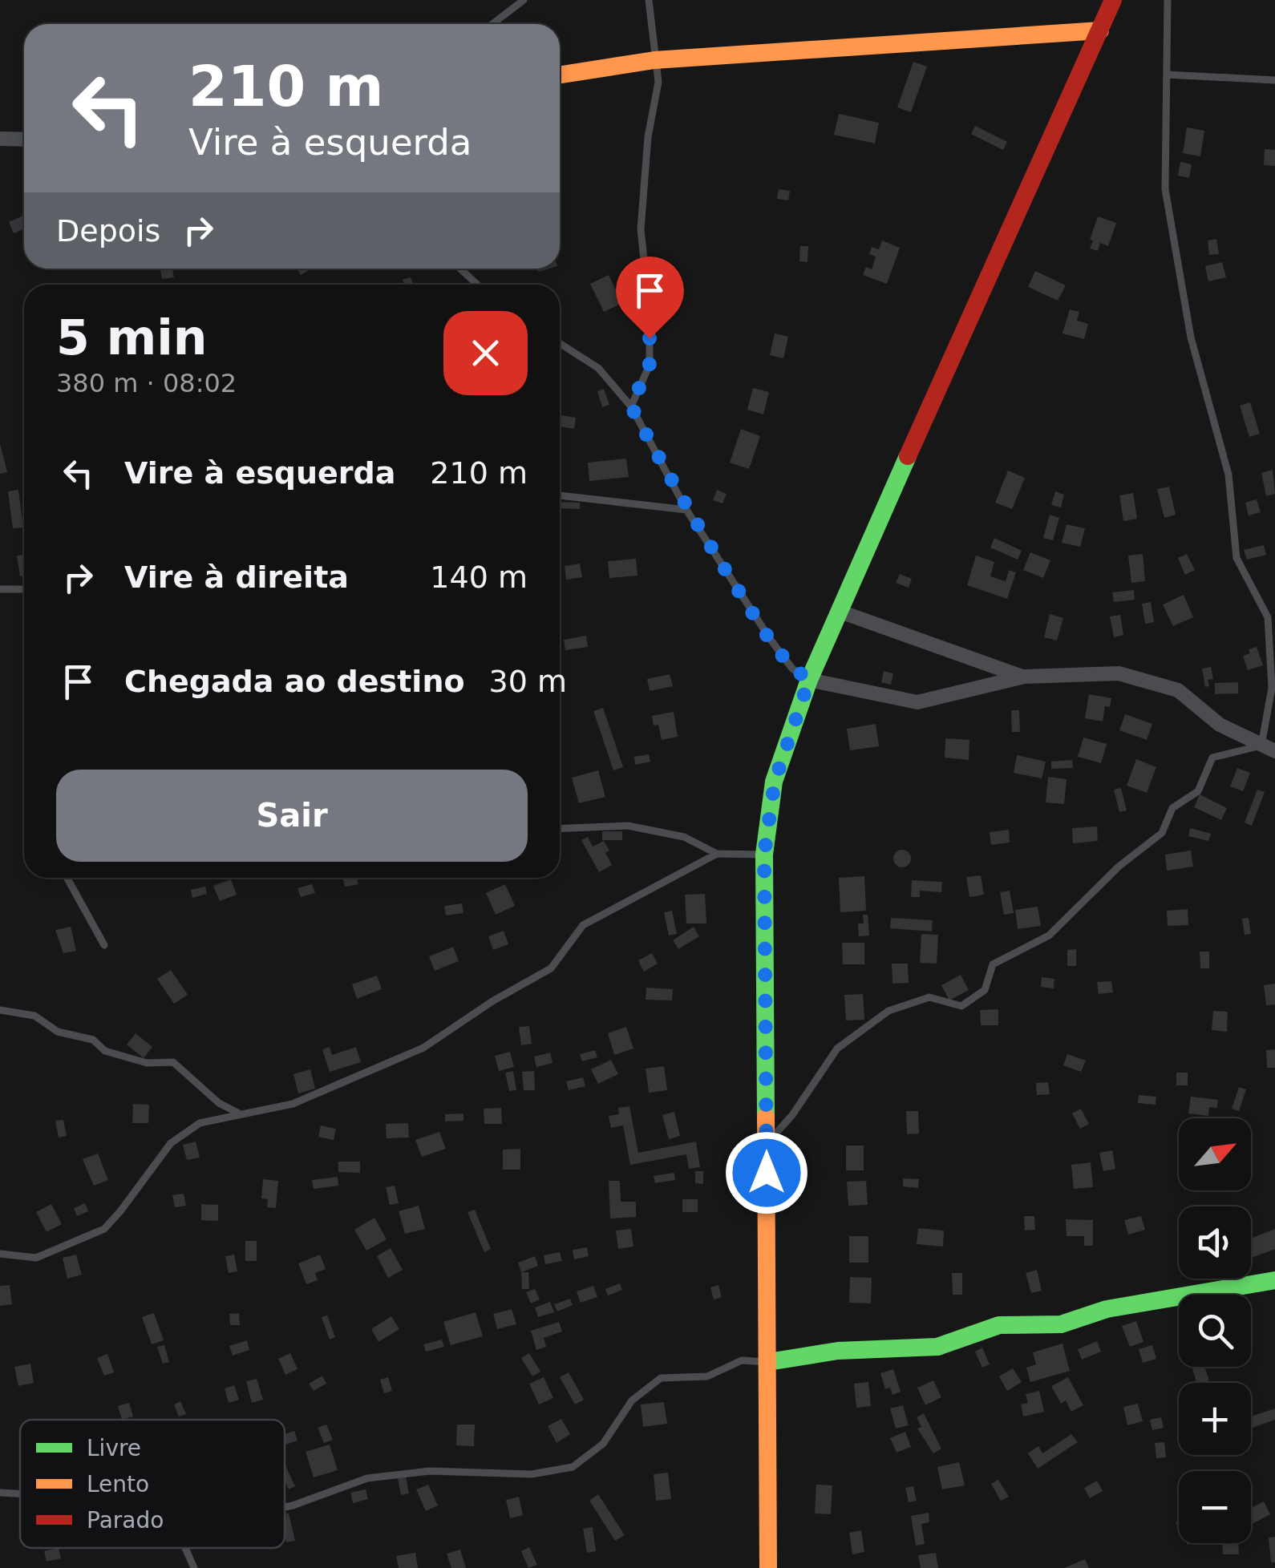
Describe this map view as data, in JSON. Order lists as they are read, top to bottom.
{
  "legend": ["Livre", "Lento", "Parado"],
  "north": "top right",
  "page": {
    "turn": ["210 m", "Vire à esquerda"],
    "then": "Depois",
    "heading": ["5 min", "380 m · 08:02"],
    "list": [
      {
        "name": "Vire à esquerda",
        "value": "210 m"
      },
      {
        "name": "Vire à direita",
        "value": "140 m"
      },
      {
        "name": "Chegada ao destino",
        "value": "30 m"
      }
    ],
    "buttons": "Sair",
    "map_buttons": ["+", "−"]
  }
}
